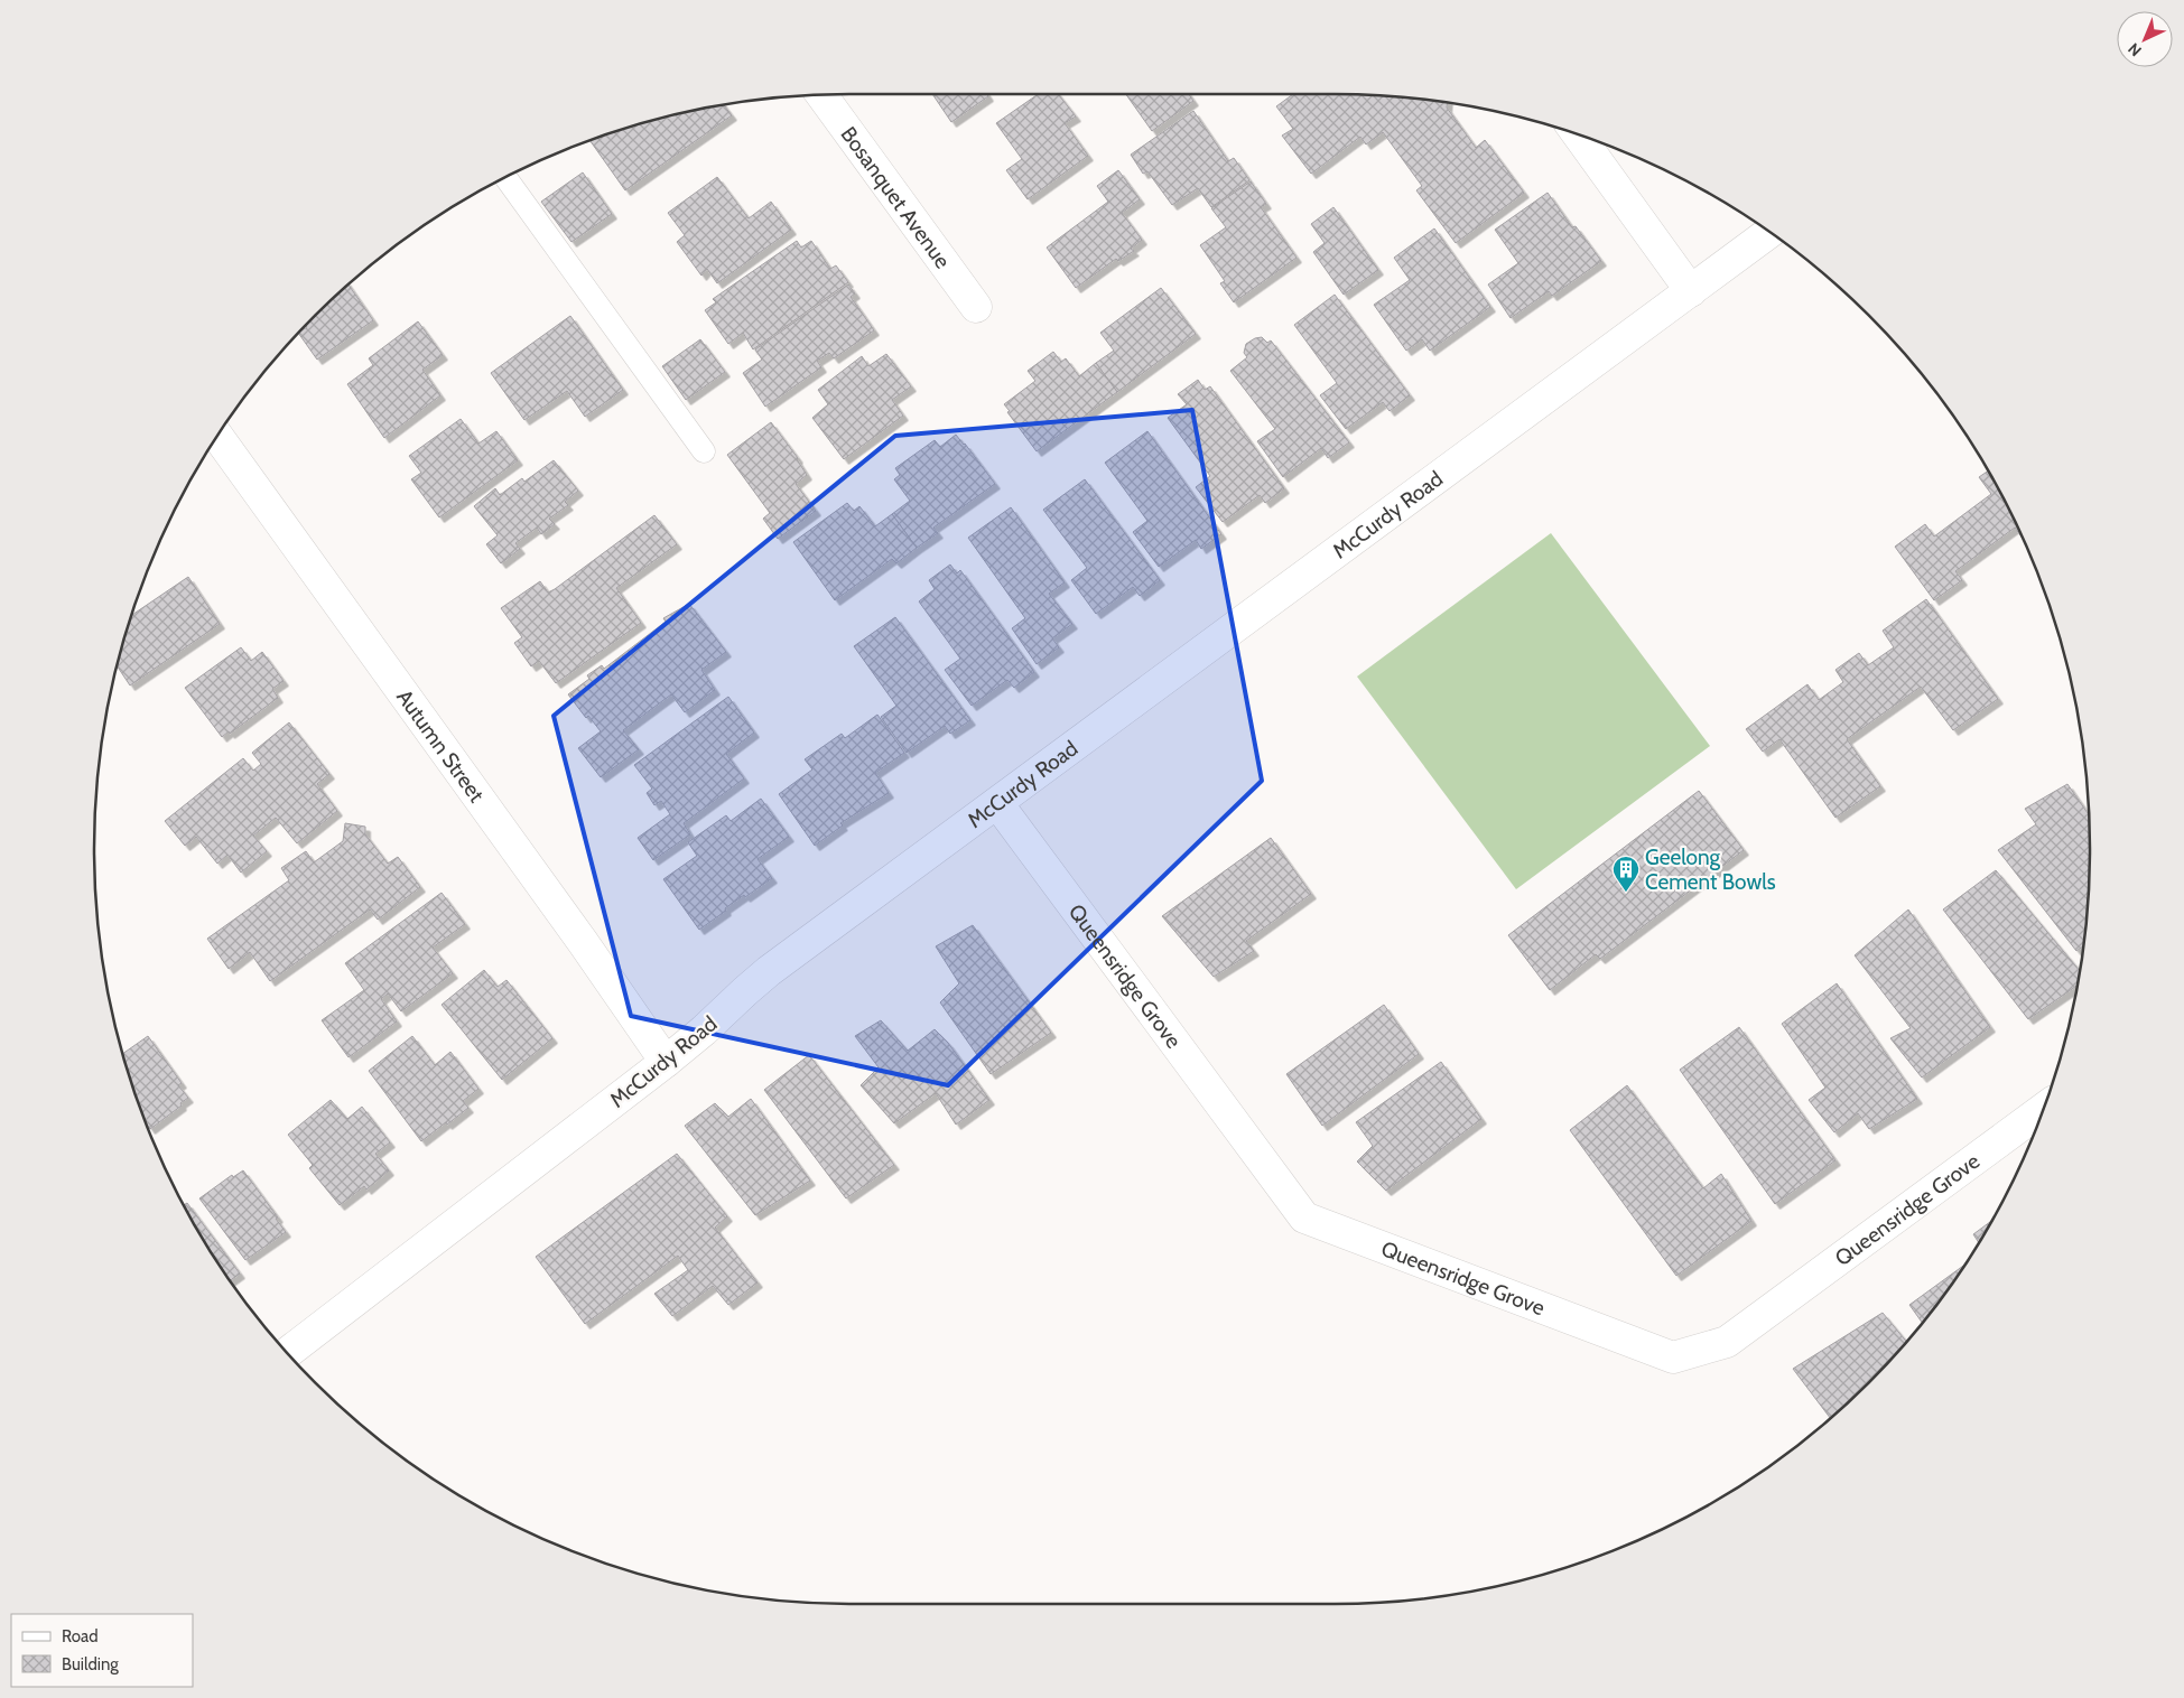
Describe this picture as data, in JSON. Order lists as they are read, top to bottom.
{
  "streets": {
    "street": [
      "Bosanquet Avenue",
      "McCurdy Road",
      "Autumn Street",
      "Queensridge Grove"
    ]
  },
  "crossings": [
    ["McCurdy Road", "Autumn Street"],
    ["McCurdy Road", "Queensridge Grove"]
  ],
  "places": {
    "building": ["Geelong Cement Bowls"]
  },
  "legend": ["Road", "Building"],
  "north": "bottom left"
}
